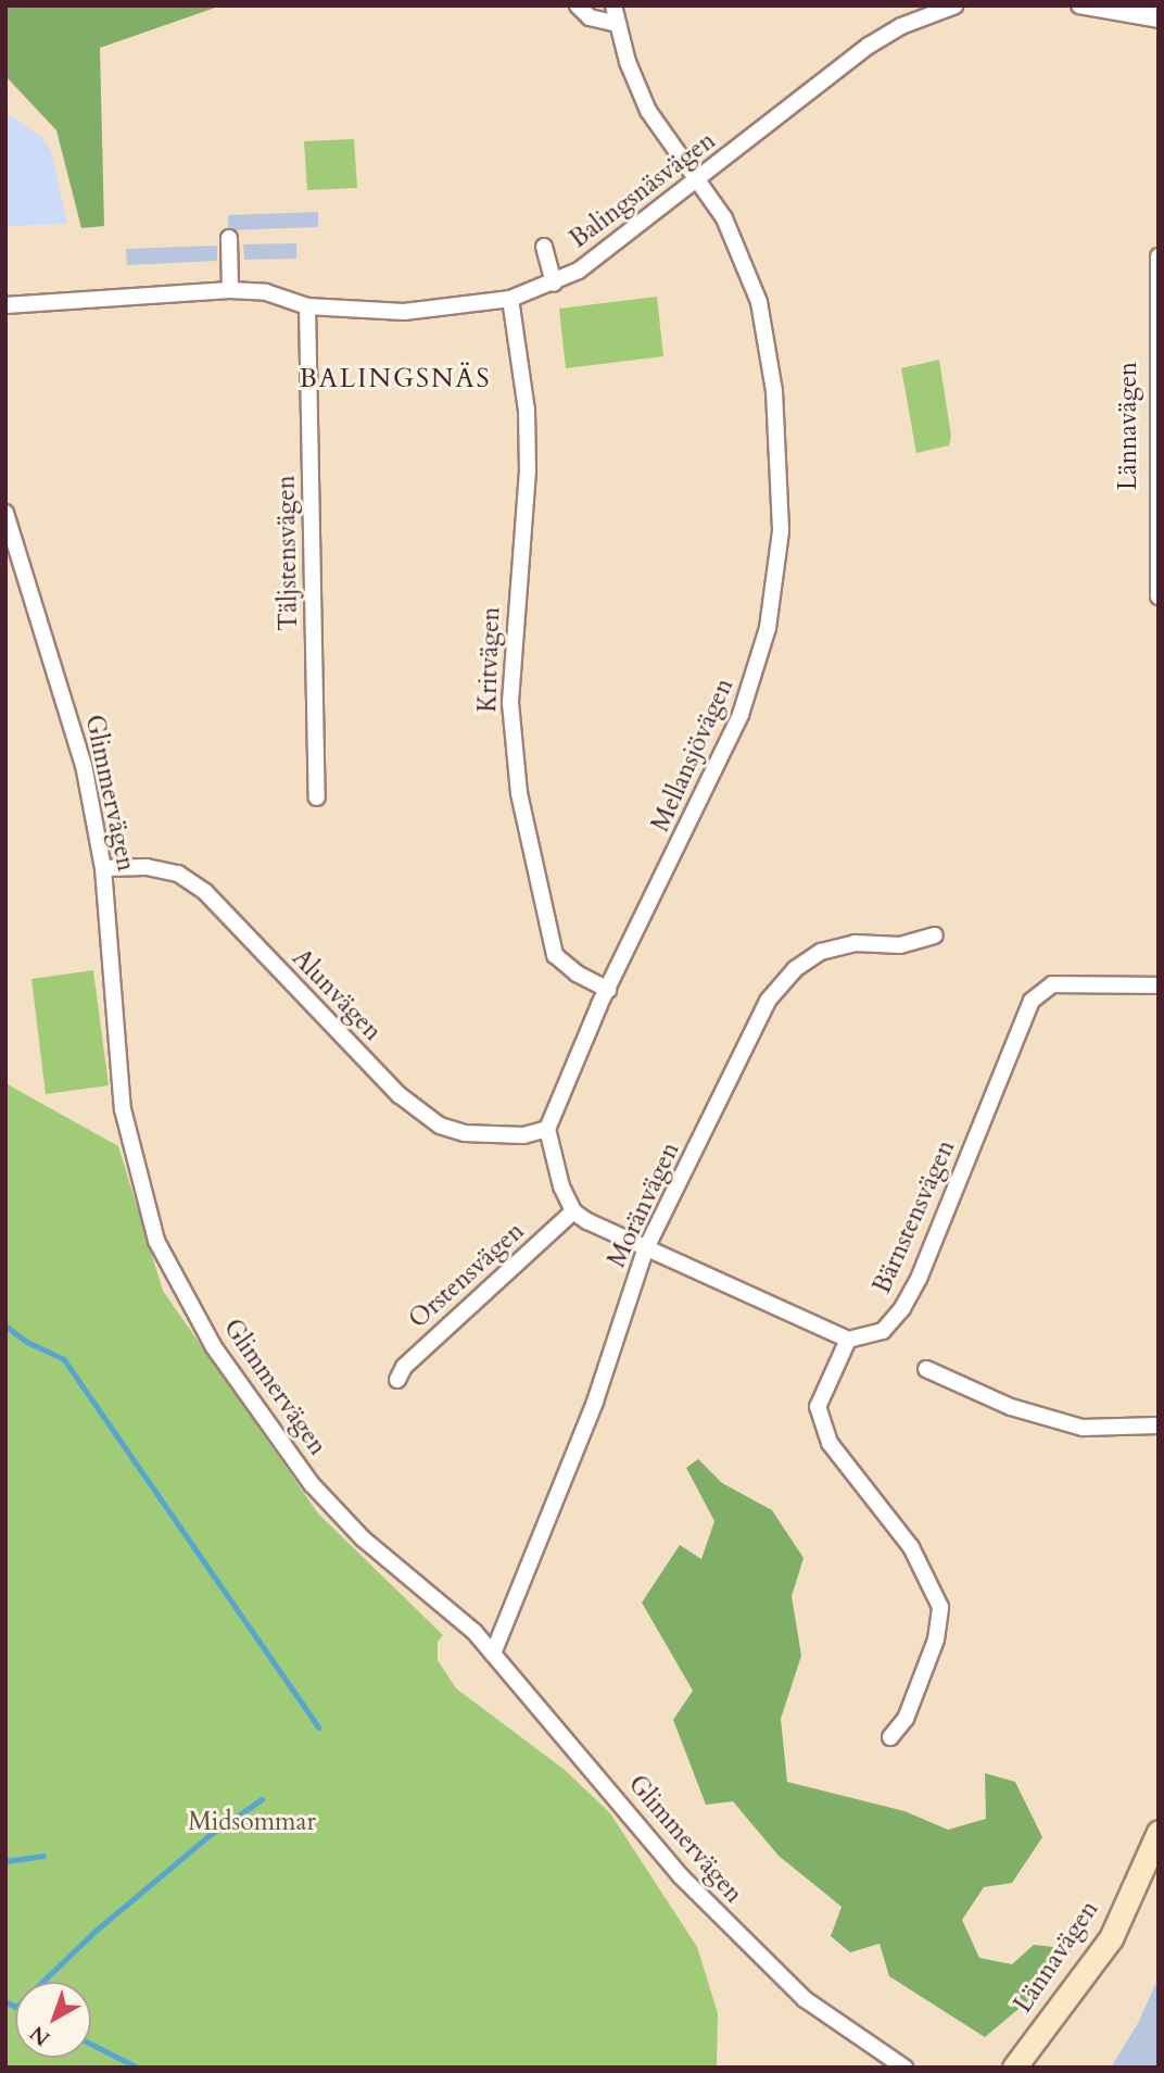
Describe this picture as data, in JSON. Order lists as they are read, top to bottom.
{
  "streets": {
    "main road": ["Lännavägen"],
    "street": [
      "Balingsnäsvägen",
      "Täljstensvägen",
      "Kritvägen",
      "Mellansjövägen",
      "Glimmervägen",
      "Alunvägen",
      "Moränvägen",
      "Bärnstensvägen",
      "Orstensvägen"
    ]
  },
  "crossings": [
    ["Balingsnäsvägen", "Täljstensvägen"],
    ["Balingsnäsvägen", "Kritvägen"],
    ["Balingsnäsvägen", "Mellansjövägen"],
    ["Kritvägen", "Mellansjövägen"],
    ["Mellansjövägen", "Alunvägen"],
    ["Glimmervägen", "Alunvägen"],
    ["Glimmervägen", "Moränvägen"]
  ],
  "districts": ["BALINGSNÄS"],
  "parks": ["Midsommar"],
  "north": "bottom left"
}
